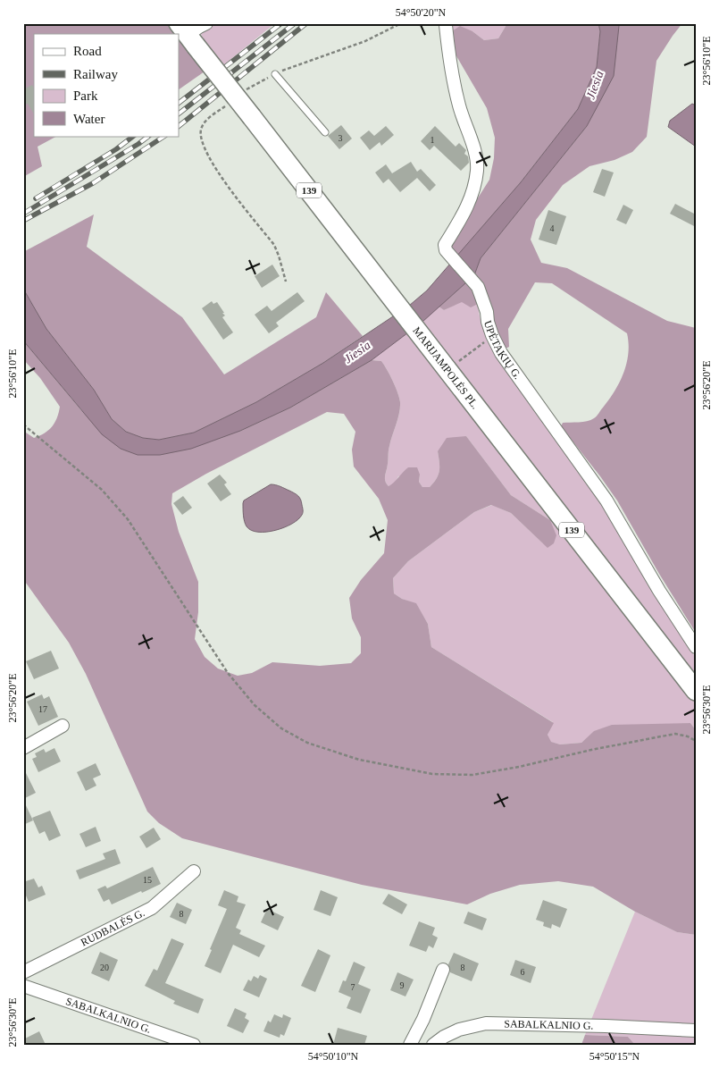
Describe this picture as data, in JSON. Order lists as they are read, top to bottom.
{
  "streets": {
    "main road": ["139", "MARIJAMPOLĖS PL."],
    "street": ["UPĖTAKIŲ G.", "RUDBALĖS G.", "SABALKALNIO G."]
  },
  "water": ["Jiesia"],
  "house_numbers": [
    "3",
    "1",
    "4",
    "17",
    "15",
    "8",
    "20",
    "8",
    "6",
    "9",
    "7"
  ],
  "legend": [
    "Road",
    "Railway",
    "Park",
    "Water"
  ],
  "coordinates": [
    "54°50'20\"N",
    "23°56'10\"E",
    "23°56'20\"E",
    "23°56'30\"E",
    "54°50'10\"N",
    "54°50'15\"N"
  ]
}
